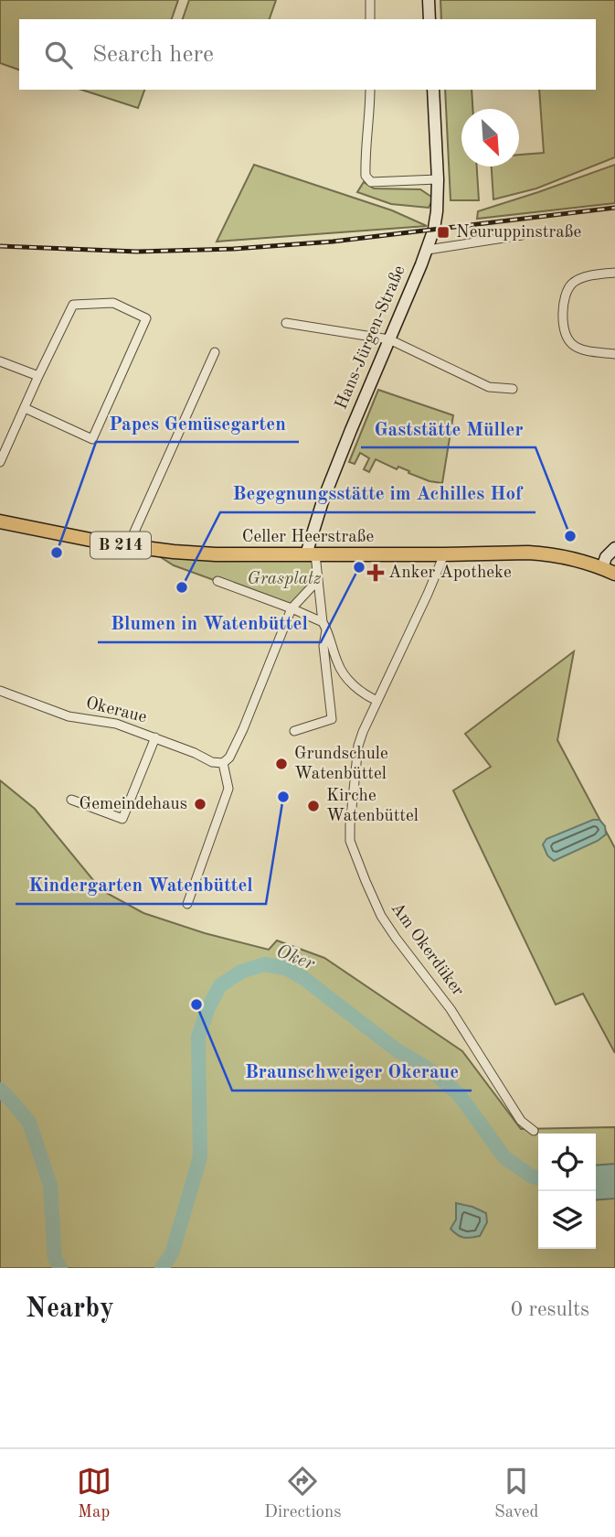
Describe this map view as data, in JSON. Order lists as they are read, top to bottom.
{
  "streets": {
    "main road": ["Hans-Jürgen-Straße", "Celler Heerstraße", "B 214"],
    "street": ["Okeraue", "Am Okerdüker"]
  },
  "crossings": [
    ["Hans-Jürgen-Straße", "Celler Heerstraße"],
    ["Celler Heerstraße", "Am Okerdüker"]
  ],
  "water": ["Oker"],
  "parks": ["Grasplatz"],
  "places": {
    "transit": ["Neuruppinstraße"],
    "other": [
      "Gaststätte Müller",
      "Papes Gemüsegarten",
      "Blumen in Watenbüttel",
      "Begegnungsstätte im Achilles Hof",
      "Grundschule Watenbüttel",
      "Kindergarten Watenbüttel",
      "Gemeindehaus",
      "Kirche Watenbüttel",
      "Braunschweiger Okeraue"
    ],
    "health": ["Anker Apotheke"]
  },
  "north": "bottom right",
  "page": {
    "search": "Search here",
    "heading": ["Nearby", "0 results"],
    "nav": ["Map", "Directions", "Saved"]
  }
}
